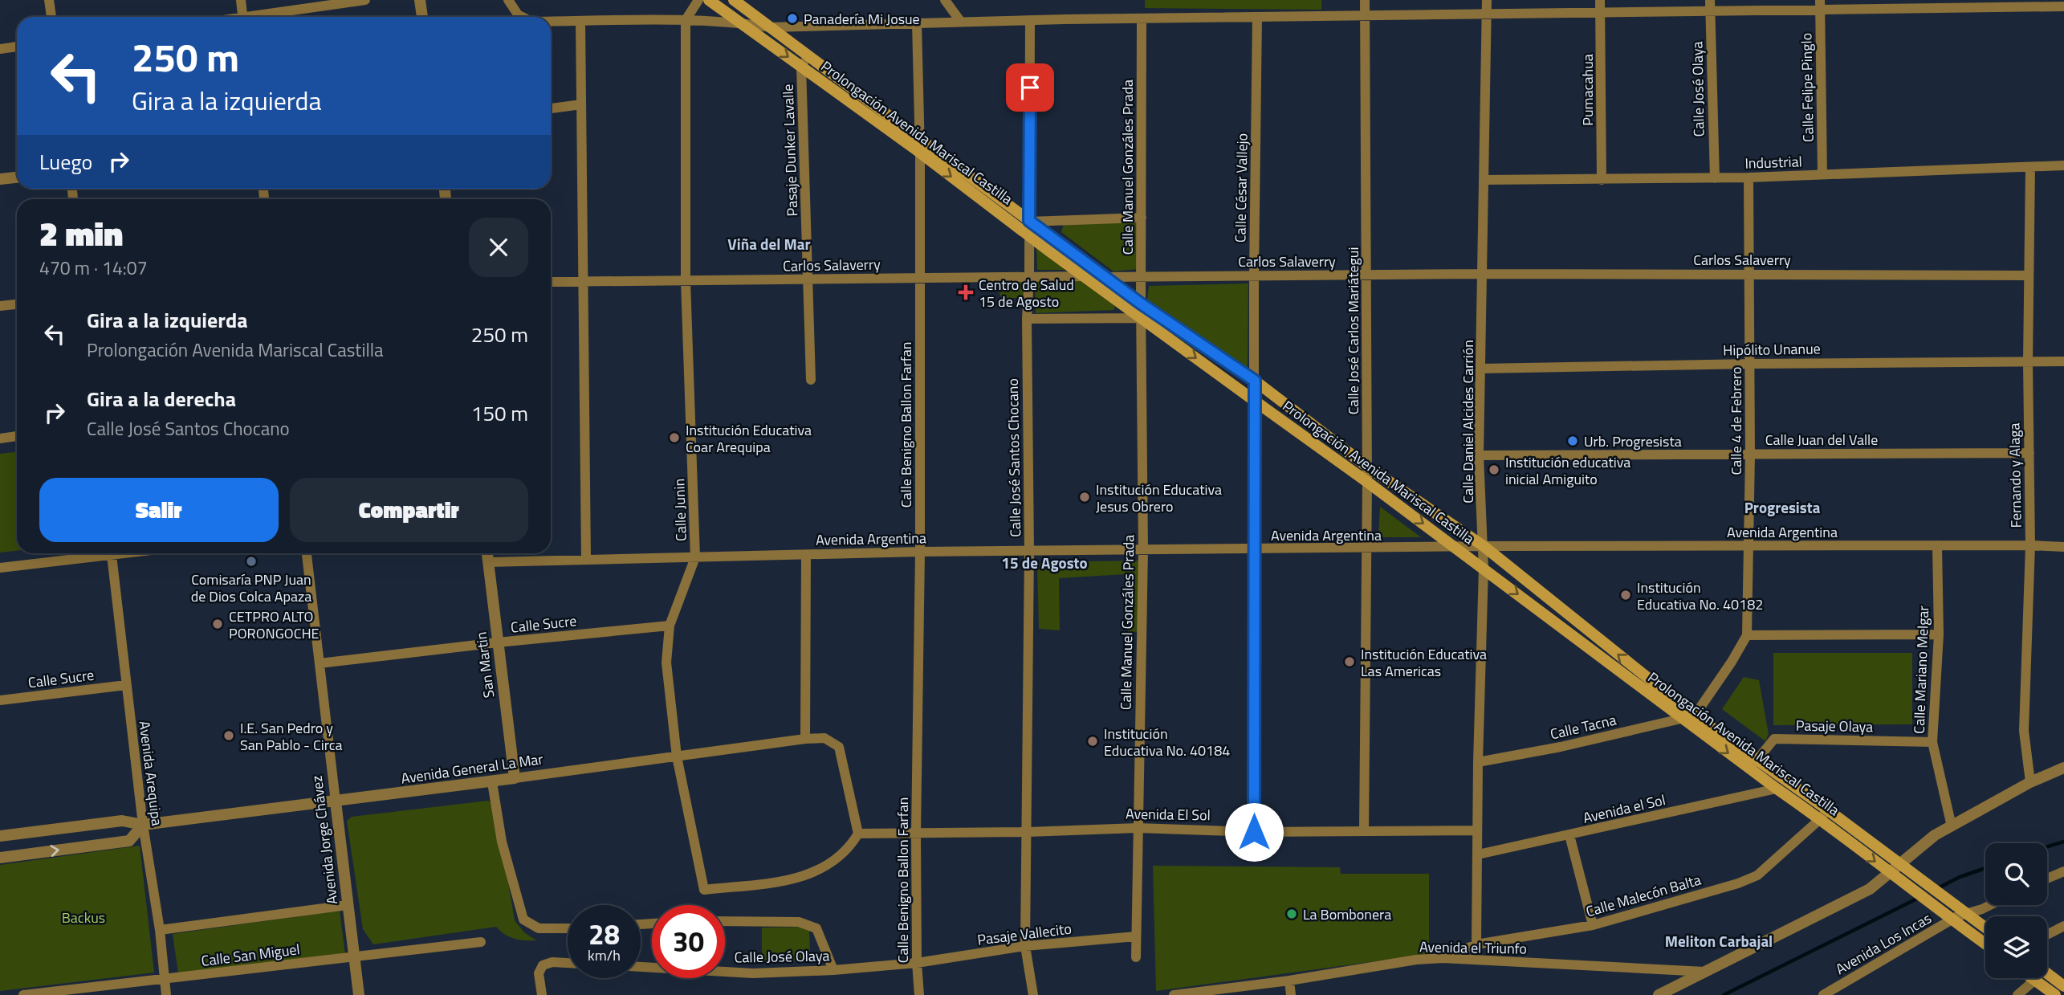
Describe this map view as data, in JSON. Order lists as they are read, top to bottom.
{
  "streets": {
    "main road": ["Prolongación Avenida Mariscal Castilla"],
    "street": [
      "Calle Felipe Pinglo",
      "Calle José Olaya",
      "Pumacahua",
      "Pasaje Dunker Lavalle",
      "Industrial",
      "Calle Manuel Gonzáles Prada",
      "Calle César Vallejo",
      "Carlos Salaverry",
      "Calle José Carlos Mariátegui",
      "Hipólito Unanue",
      "Calle 4 de Febrero",
      "Calle Daniel Alcides Carrión",
      "Calle Benigno Ballon Farfan",
      "Calle Juan del Valle",
      "Calle José Santos Chocano",
      "Fernando y Alaga",
      "Calle Junin",
      "Avenida Argentina",
      "Calle Sucre",
      "San Martin",
      "Calle Mariano Melgar",
      "Pasaje Olaya",
      "Calle Tacna",
      "Avenida General La Mar",
      "Avenida Arequipa",
      "Avenida el Sol",
      "Avenida El Sol",
      "Avenida Jorge Chávez",
      "Calle Malecón Balta",
      "Pasaje Vallecito",
      "Avenida Los Incas",
      "Avenida el Triunfo",
      "Calle San Miguel"
    ]
  },
  "crossings": [
    ["Calle Felipe Pinglo", "Industrial"],
    ["Calle José Olaya", "Industrial"],
    ["Calle José Olaya", "Calle Benigno Ballon Farfan"],
    ["Calle José Olaya", "Pasaje Vallecito"],
    ["Pumacahua", "Industrial"],
    ["Prolongación Avenida Mariscal Castilla", "Pasaje Dunker Lavalle"],
    ["Prolongación Avenida Mariscal Castilla", "Calle Manuel Gonzáles Prada"],
    ["Prolongación Avenida Mariscal Castilla", "Calle César Vallejo"],
    ["Prolongación Avenida Mariscal Castilla", "Carlos Salaverry"],
    ["Prolongación Avenida Mariscal Castilla", "Calle José Carlos Mariátegui"],
    ["Prolongación Avenida Mariscal Castilla", "Calle 4 de Febrero"],
    ["Prolongación Avenida Mariscal Castilla", "Calle Daniel Alcides Carrión"],
    ["Prolongación Avenida Mariscal Castilla", "Calle Benigno Ballon Farfan"],
    ["Prolongación Avenida Mariscal Castilla", "Calle José Santos Chocano"],
    ["Prolongación Avenida Mariscal Castilla", "Avenida Argentina"],
    ["Prolongación Avenida Mariscal Castilla", "Pasaje Olaya"],
    ["Prolongación Avenida Mariscal Castilla", "Calle Tacna"],
    ["Prolongación Avenida Mariscal Castilla", "Avenida el Sol"],
    ["Prolongación Avenida Mariscal Castilla", "Calle Malecón Balta"],
    ["Prolongación Avenida Mariscal Castilla", "Avenida Los Incas"],
    ["Pasaje Dunker Lavalle", "Carlos Salaverry"],
    ["Industrial", "Calle 4 de Febrero"],
    ["Industrial", "Calle Daniel Alcides Carrión"],
    ["Industrial", "Fernando y Alaga"],
    ["Calle Manuel Gonzáles Prada", "Carlos Salaverry"],
    ["Calle Manuel Gonzáles Prada", "Avenida Argentina"],
    ["Calle Manuel Gonzáles Prada", "Avenida El Sol"],
    ["Calle Manuel Gonzáles Prada", "Pasaje Vallecito"],
    ["Calle César Vallejo", "Carlos Salaverry"],
    ["Calle César Vallejo", "Avenida Argentina"],
    ["Calle César Vallejo", "Avenida El Sol"],
    ["Carlos Salaverry", "Calle José Carlos Mariátegui"],
    ["Carlos Salaverry", "Calle 4 de Febrero"],
    ["Carlos Salaverry", "Calle Daniel Alcides Carrión"],
    ["Carlos Salaverry", "Calle Benigno Ballon Farfan"],
    ["Carlos Salaverry", "Calle José Santos Chocano"],
    ["Carlos Salaverry", "Fernando y Alaga"],
    ["Carlos Salaverry", "Calle Junin"],
    ["Calle José Carlos Mariátegui", "Avenida Argentina"],
    ["Calle José Carlos Mariátegui", "Avenida El Sol"],
    ["Hipólito Unanue", "Calle 4 de Febrero"],
    ["Hipólito Unanue", "Calle Daniel Alcides Carrión"],
    ["Hipólito Unanue", "Fernando y Alaga"],
    ["Calle 4 de Febrero", "Calle Juan del Valle"],
    ["Calle 4 de Febrero", "Avenida Argentina"],
    ["Calle 4 de Febrero", "Calle Tacna"],
    ["Calle Daniel Alcides Carrión", "Calle Juan del Valle"],
    ["Calle Daniel Alcides Carrión", "Avenida Argentina"],
    ["Calle Daniel Alcides Carrión", "Calle Tacna"],
    ["Calle Daniel Alcides Carrión", "Avenida el Sol"],
    ["Calle Daniel Alcides Carrión", "Avenida El Sol"],
    ["Calle Daniel Alcides Carrión", "Calle Malecón Balta"],
    ["Calle Benigno Ballon Farfan", "Avenida Argentina"],
    ["Calle Benigno Ballon Farfan", "Avenida El Sol"],
    ["Calle Benigno Ballon Farfan", "Pasaje Vallecito"],
    ["Calle Juan del Valle", "Fernando y Alaga"],
    ["Calle José Santos Chocano", "Avenida Argentina"],
    ["Calle José Santos Chocano", "Avenida El Sol"],
    ["Calle José Santos Chocano", "Pasaje Vallecito"],
    ["Fernando y Alaga", "Avenida Argentina"],
    ["Calle Junin", "Avenida Argentina"],
    ["Calle Junin", "Calle Sucre"],
    ["Calle Junin", "Avenida General La Mar"],
    ["Calle Junin", "Avenida El Sol"],
    ["Avenida Argentina", "San Martin"],
    ["Avenida Argentina", "Calle Mariano Melgar"],
    ["Calle Sucre", "San Martin"],
    ["Calle Sucre", "Avenida Arequipa"],
    ["Calle Sucre", "Avenida Jorge Chávez"],
    ["San Martin", "Avenida General La Mar"],
    ["Calle Mariano Melgar", "Pasaje Olaya"],
    ["Avenida General La Mar", "Avenida Arequipa"],
    ["Avenida General La Mar", "Avenida El Sol"],
    ["Avenida General La Mar", "Avenida Jorge Chávez"],
    ["Avenida Arequipa", "Calle San Miguel"],
    ["Avenida Jorge Chávez", "Calle San Miguel"],
    ["Calle Malecón Balta", "Avenida el Triunfo"]
  ],
  "districts": [
    "Viña del Mar",
    "Progresista",
    "15 de Agosto",
    "Meliton Carbajal"
  ],
  "parks": ["Backus"],
  "places": {
    "other": [
      "Panadería Mi Josue",
      "Institución Educativa Coar Arequipa",
      "Urb. Progresista",
      "Institución educativa inicial Amiguito",
      "Institución Educativa Jesus Obrero",
      "Comisaría PNP Juan de Dios Colca Apaza",
      "Institución Educativa No. 40182",
      "CETPRO ALTO PORONGOCHE",
      "Institución Educativa Las Americas",
      "I.E. San Pedro y San Pablo - Circa",
      "Institución Educativa No. 40184",
      "La Bombonera"
    ],
    "health": ["Centro de Salud 15 de Agosto"]
  },
  "page": {
    "turn": ["250 m", "Gira a la izquierda"],
    "then": "Luego",
    "heading": ["2 min", "470 m · 14:07"],
    "list": [
      {
        "name": "Gira a la izquierda",
        "note": "Prolongación Avenida Mariscal Castilla",
        "value": "250 m"
      },
      {
        "name": "Gira a la derecha",
        "note": "Calle José Santos Chocano",
        "value": "150 m"
      }
    ],
    "buttons": ["Salir", "Compartir"],
    "speed": "28 km/h",
    "limit": "30"
  }
}
